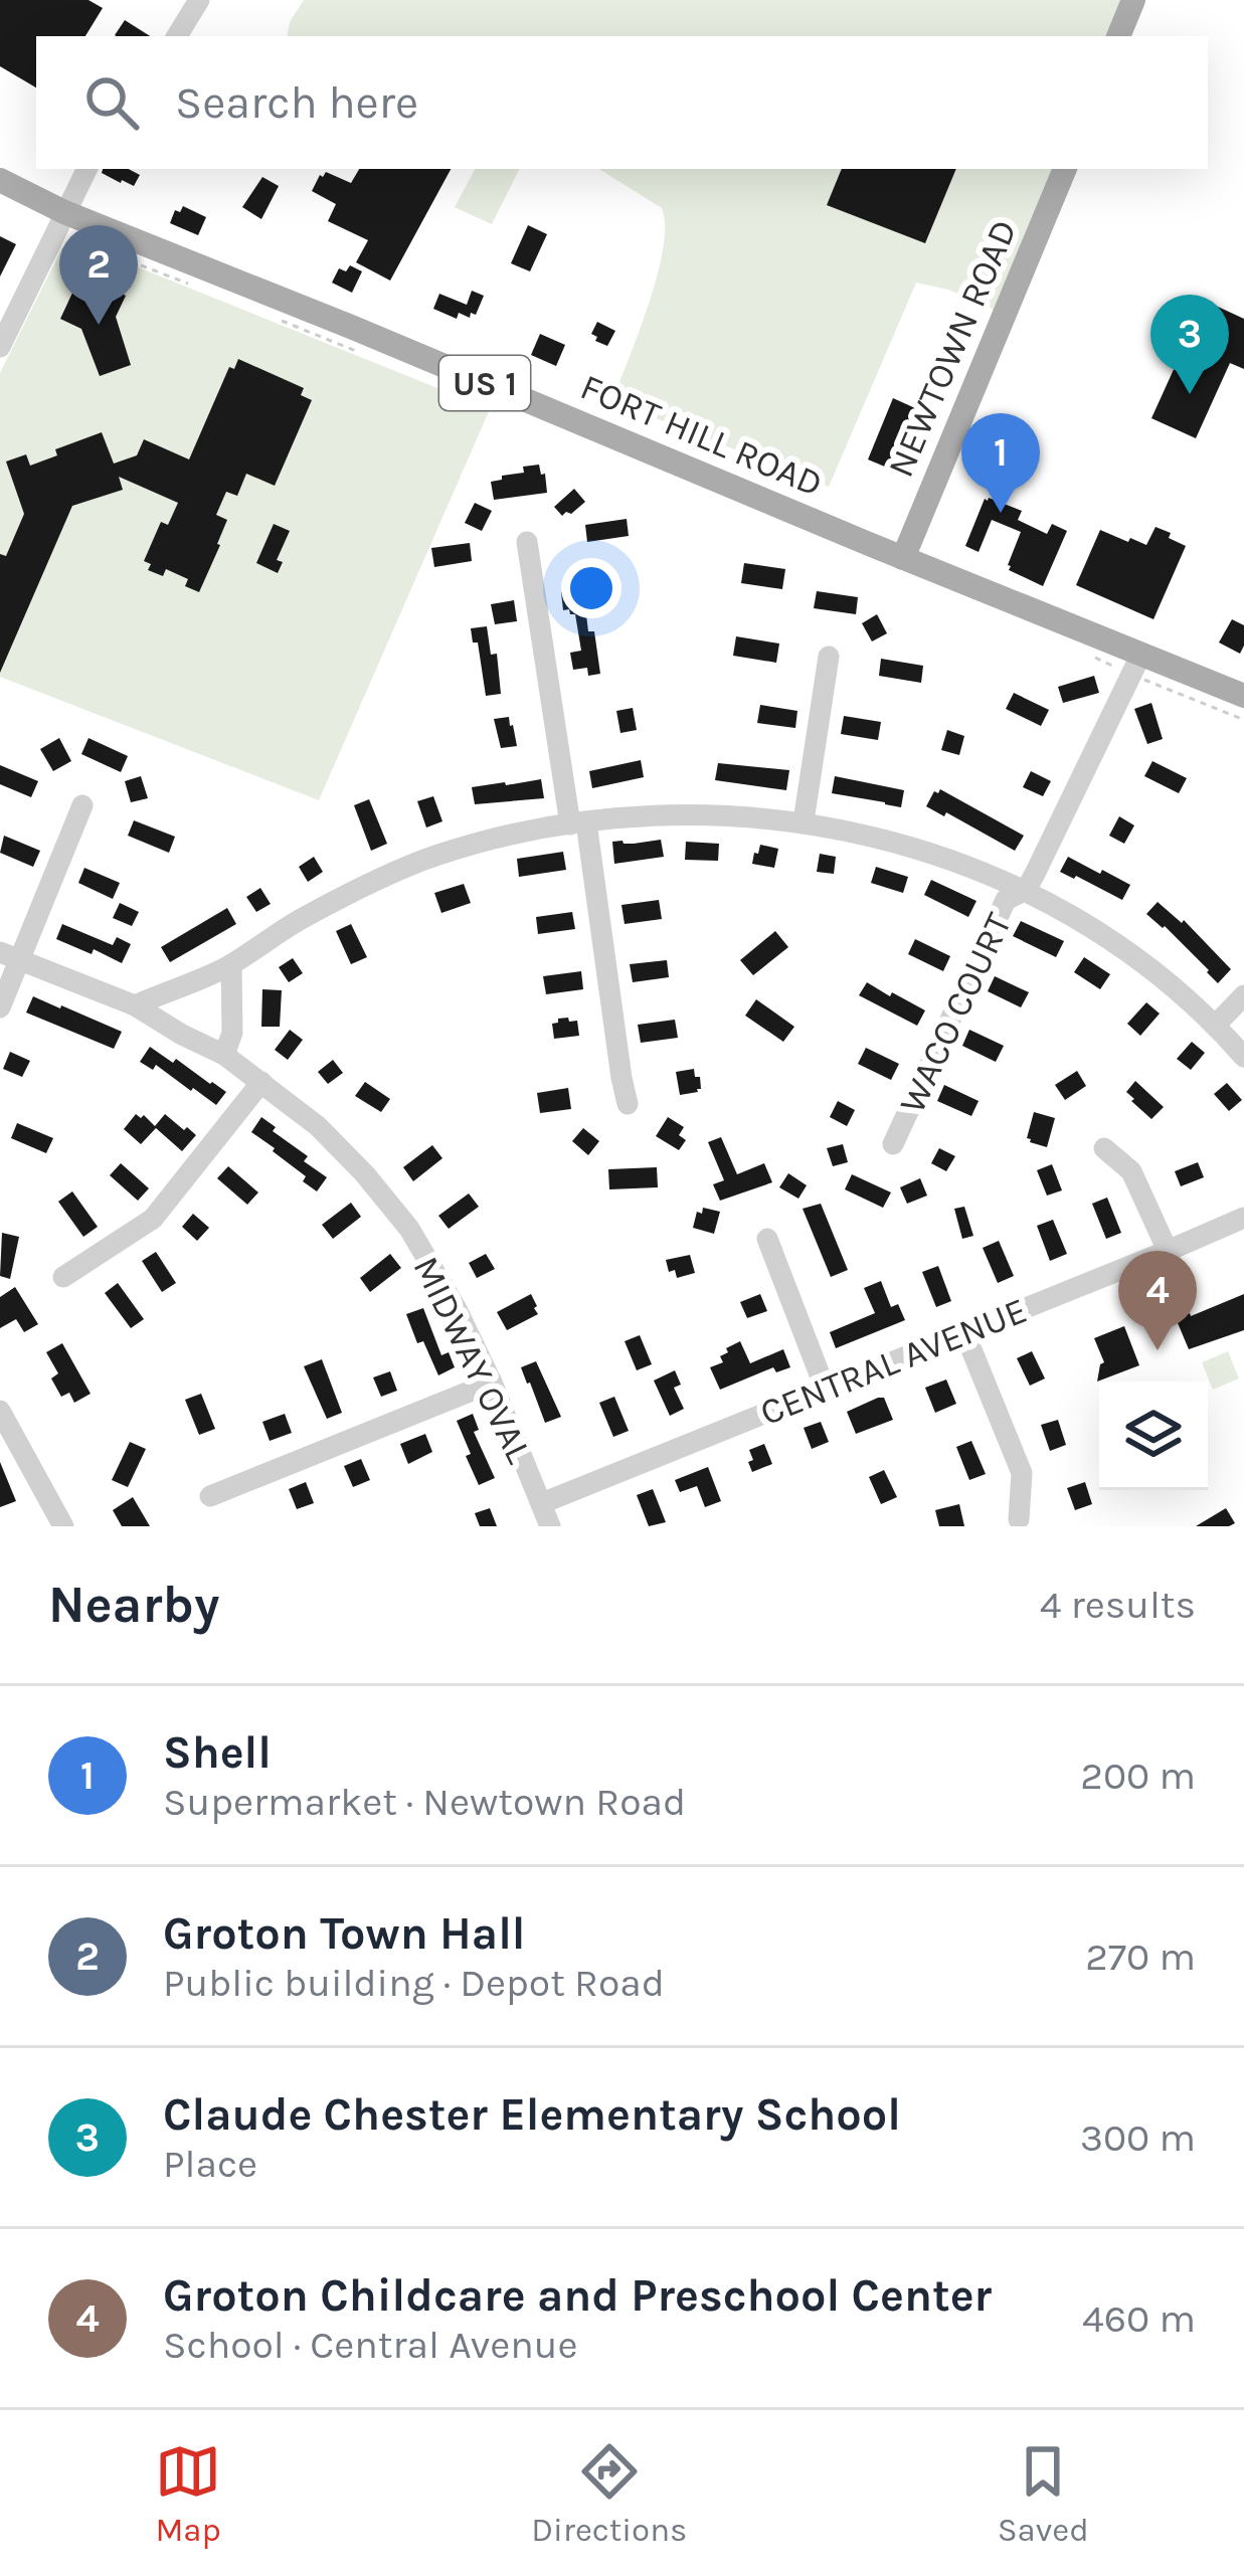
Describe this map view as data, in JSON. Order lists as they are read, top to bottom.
{
  "streets": {
    "main road": ["NEWTOWN ROAD", "US 1", "FORT HILL ROAD"],
    "street": ["WACO COURT", "MIDWAY OVAL", "CENTRAL AVENUE"]
  },
  "crossings": [
    ["NEWTOWN ROAD", "FORT HILL ROAD"],
    ["FORT HILL ROAD", "WACO COURT"],
    ["MIDWAY OVAL", "CENTRAL AVENUE"]
  ],
  "page": {
    "search": "Search here",
    "pins": [
      "2",
      "3",
      "1",
      "4"
    ],
    "heading": ["Nearby", "4 results"],
    "list": [
      {
        "mark": "1",
        "name": "Shell",
        "note": "Supermarket · Newtown Road",
        "value": "200 m"
      },
      {
        "mark": "2",
        "name": "Groton Town Hall",
        "note": "Public building · Depot Road",
        "value": "270 m"
      },
      {
        "mark": "3",
        "name": "Claude Chester Elementary School",
        "note": "Place",
        "value": "300 m"
      },
      {
        "mark": "4",
        "name": "Groton Childcare and Preschool Center",
        "note": "School · Central Avenue",
        "value": "460 m"
      }
    ],
    "nav": ["Map", "Directions", "Saved"]
  }
}
